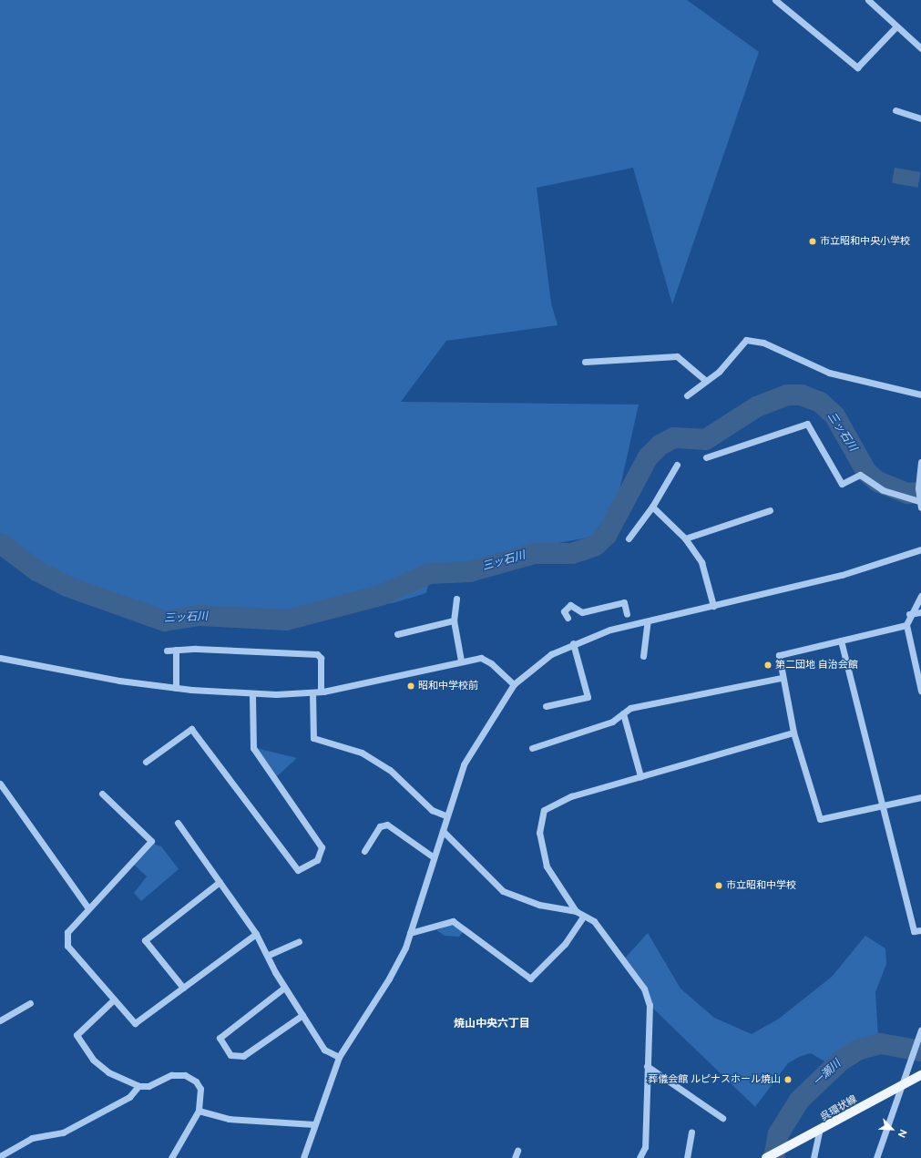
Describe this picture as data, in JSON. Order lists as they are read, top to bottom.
{
  "streets": {
    "main road": ["呉環状線"]
  },
  "districts": ["焼山中央六丁目"],
  "water": ["三ッ石川", "一瀬川"],
  "places": [
    "市立昭和中央小学校",
    "第二団地 自治会館",
    "昭和中学校前",
    "市立昭和中学校",
    "葬儀会館 ルピナスホール焼山"
  ],
  "north": "bottom right"
}
